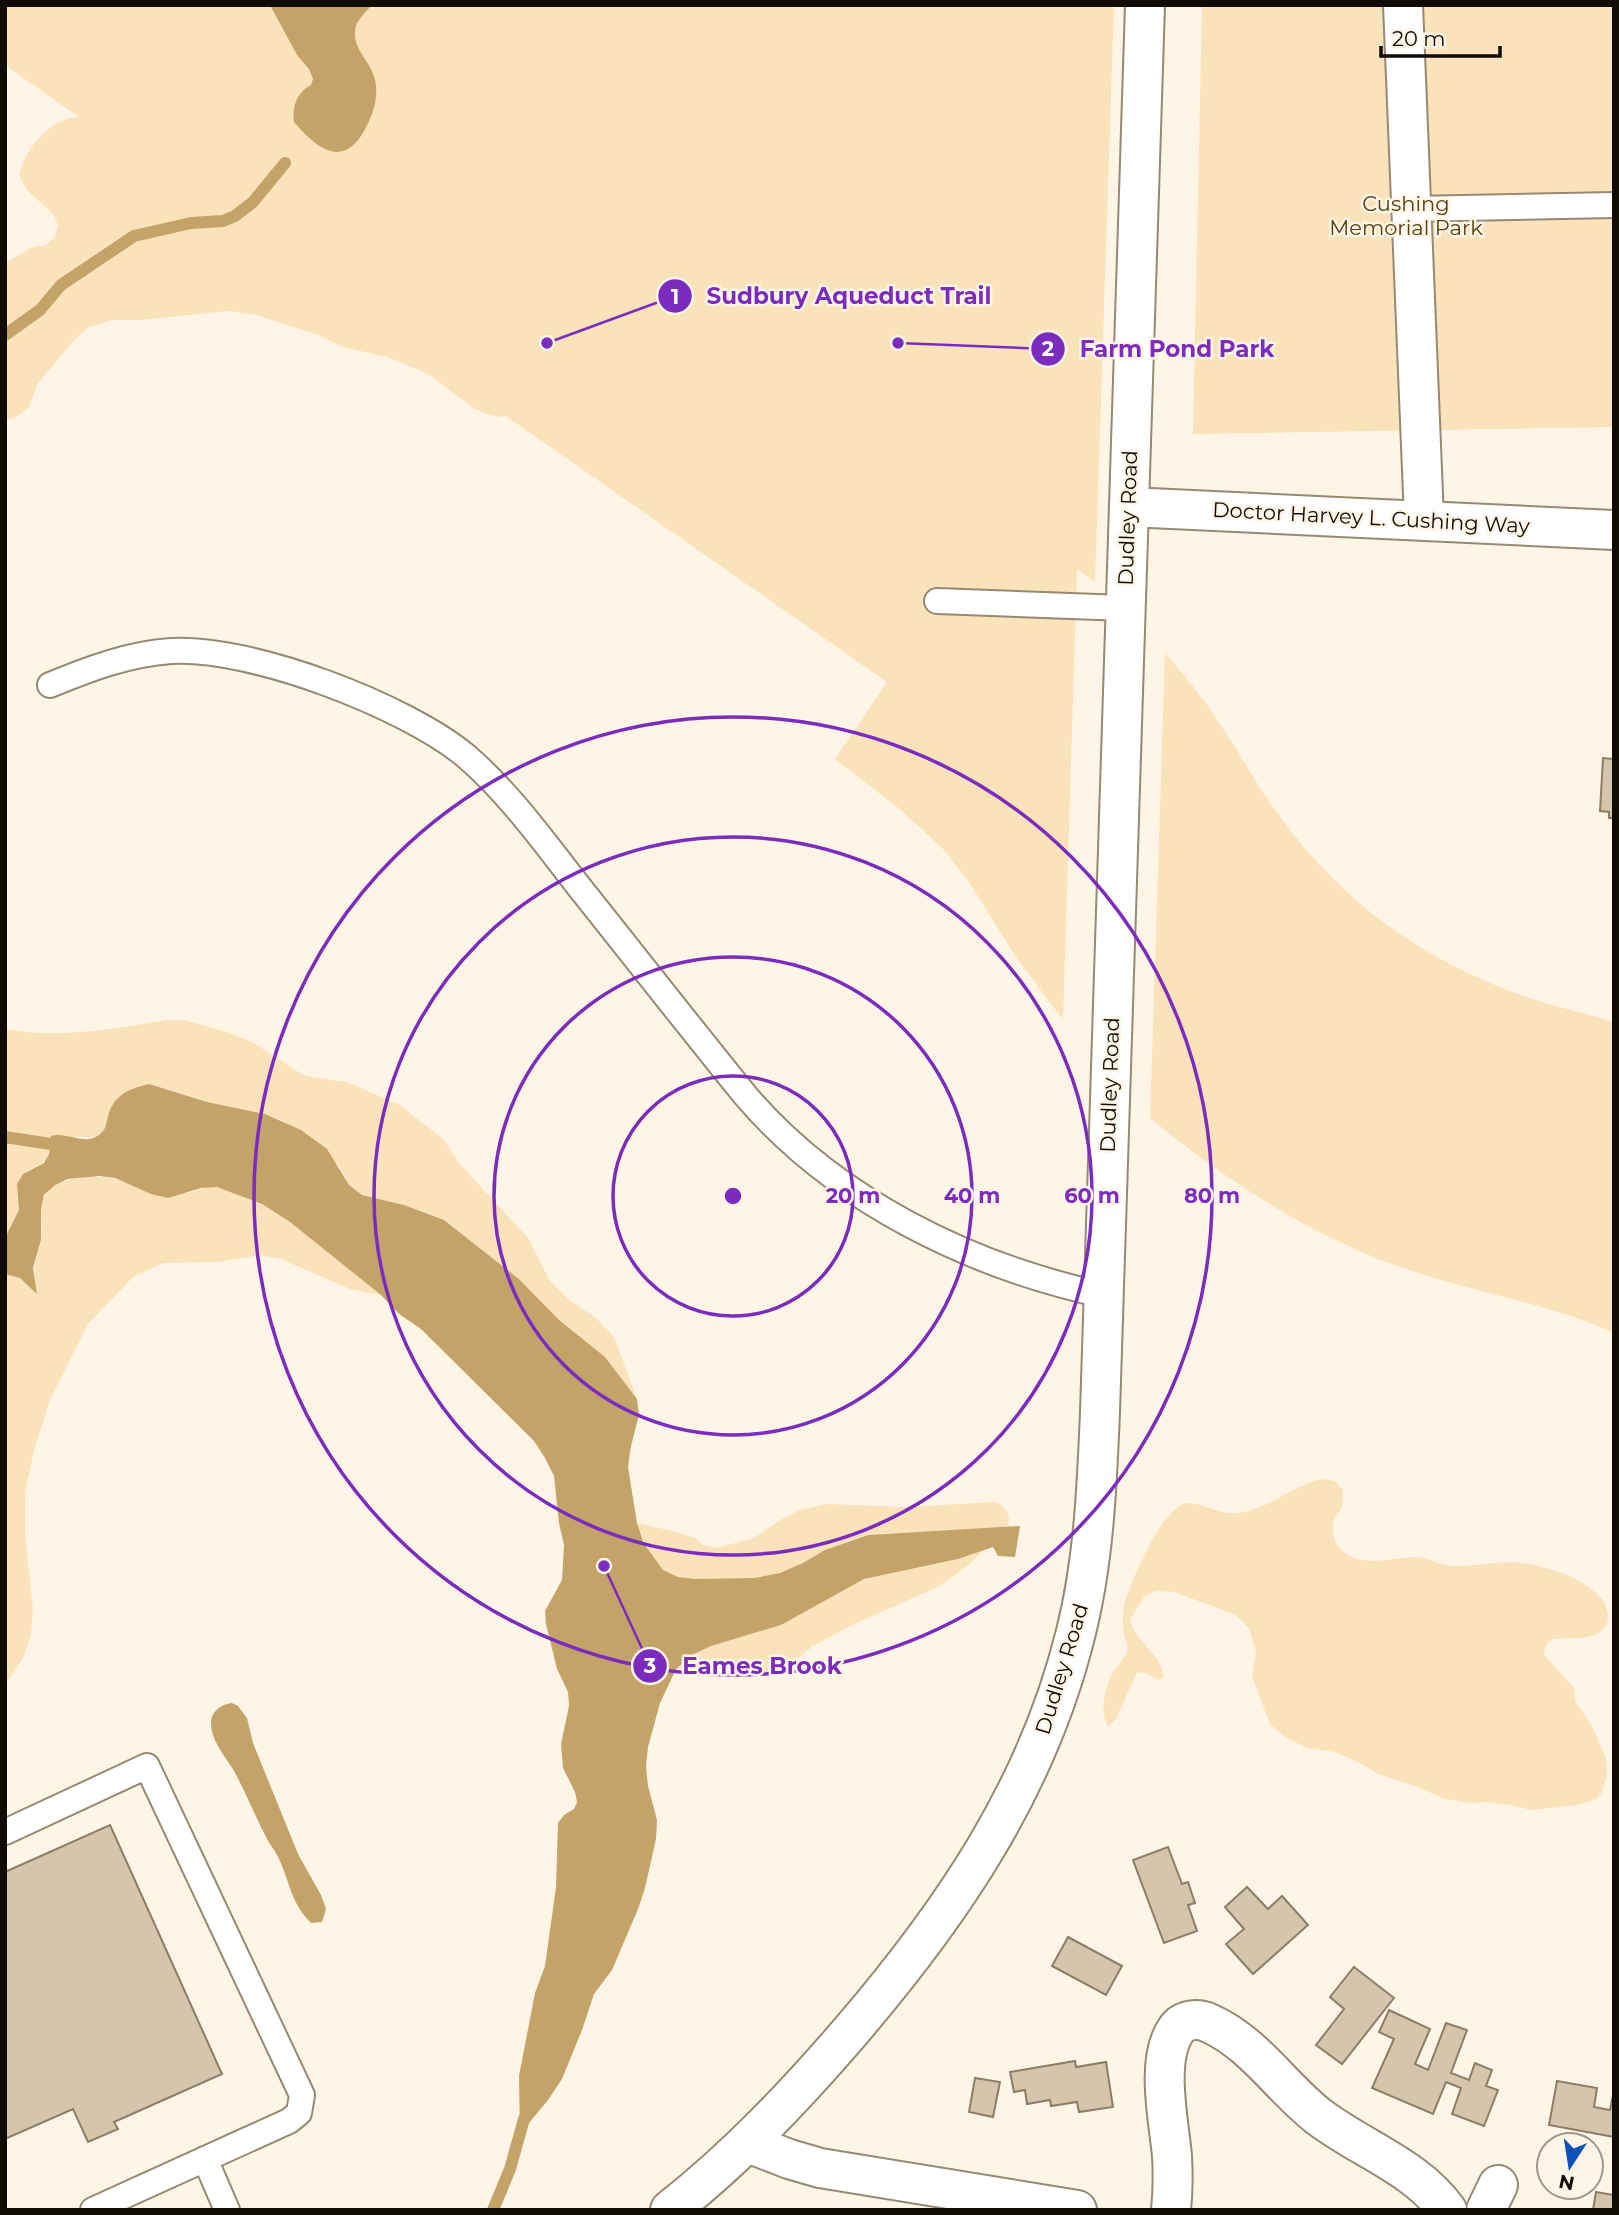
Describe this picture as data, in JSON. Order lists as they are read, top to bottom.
{
  "streets": {
    "street": ["Dudley Road", "Doctor Harvey L. Cushing Way"]
  },
  "crossings": [
    ["Dudley Road", "Doctor Harvey L. Cushing Way"]
  ],
  "parks": ["Cushing Memorial Park"],
  "places": ["Sudbury Aqueduct Trail", "Farm Pond Park", "Eames Brook"],
  "scale_bar": "20 m",
  "north": "bottom",
  "rings": [
    "20 m",
    "40 m",
    "60 m",
    "80 m"
  ]
}
